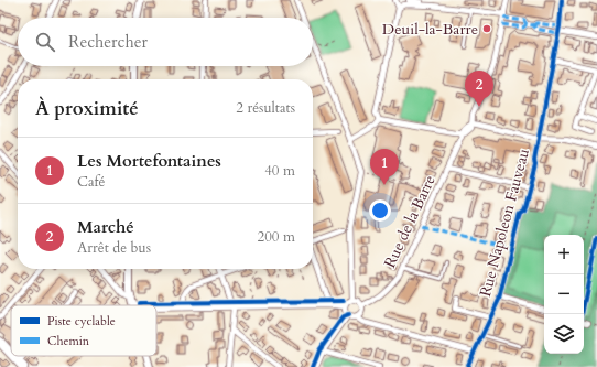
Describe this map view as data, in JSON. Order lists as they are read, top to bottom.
{
  "streets": {
    "street": ["Rue de la Barre", "Rue Napoleon Fauveau"]
  },
  "places": ["Deuil-la-Barre"],
  "legend": ["Piste cyclable", "Chemin"],
  "page": {
    "search": "Rechercher",
    "pins": ["2", "1"],
    "heading": ["À proximité", "2 résultats"],
    "list": [
      {
        "mark": "1",
        "name": "Les Mortefontaines",
        "note": "Café",
        "value": "40 m"
      },
      {
        "mark": "2",
        "name": "Marché",
        "note": "Arrêt de bus",
        "value": "200 m"
      }
    ],
    "map_buttons": ["+", "−"]
  }
}
